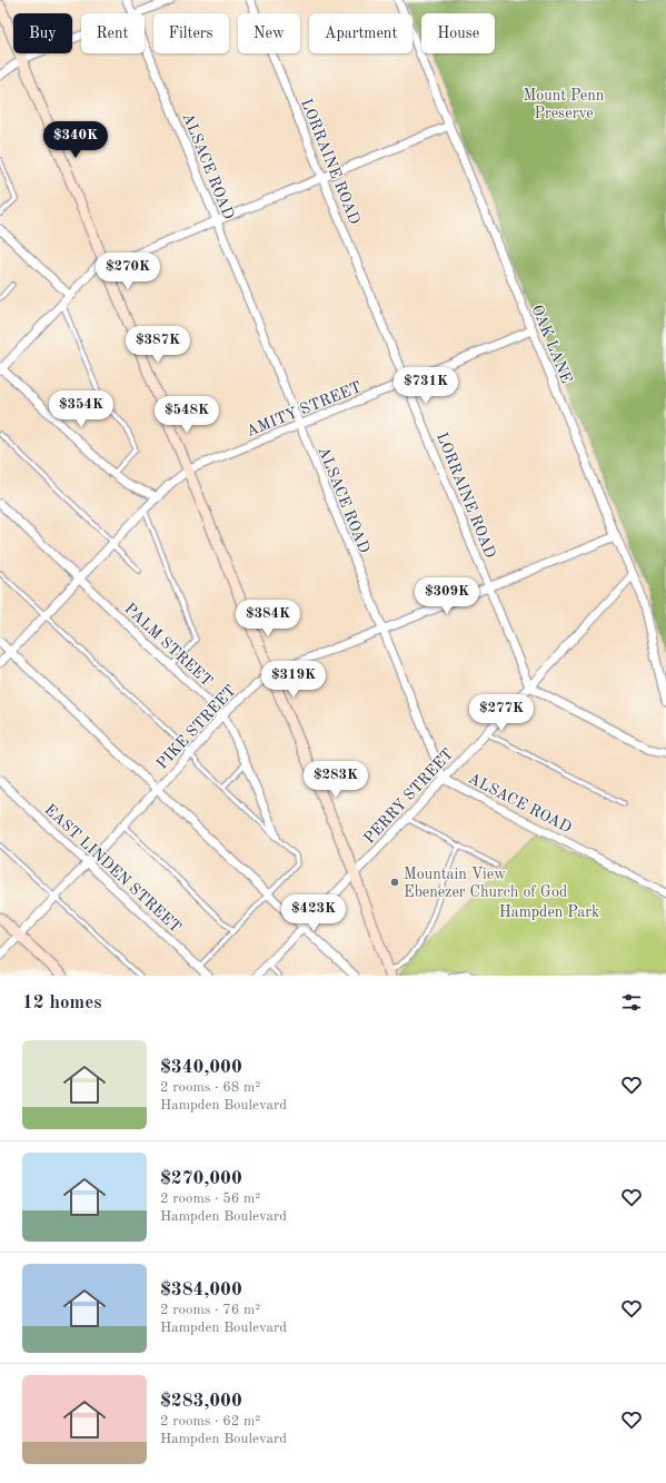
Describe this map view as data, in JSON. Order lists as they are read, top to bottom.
{
  "streets": {
    "street": [
      "LORRAINE ROAD",
      "ALSACE ROAD",
      "OAK LANE",
      "AMITY STREET",
      "PALM STREET",
      "PIKE STREET",
      "PERRY STREET",
      "EAST LINDEN STREET"
    ]
  },
  "crossings": [
    ["LORRAINE ROAD", "AMITY STREET"],
    ["LORRAINE ROAD", "PIKE STREET"],
    ["LORRAINE ROAD", "PERRY STREET"],
    ["ALSACE ROAD", "AMITY STREET"],
    ["ALSACE ROAD", "PIKE STREET"],
    ["ALSACE ROAD", "PERRY STREET"],
    ["OAK LANE", "AMITY STREET"],
    ["OAK LANE", "PIKE STREET"],
    ["OAK LANE", "PERRY STREET"],
    ["AMITY STREET", "PALM STREET"],
    ["PALM STREET", "PIKE STREET"],
    ["PIKE STREET", "EAST LINDEN STREET"]
  ],
  "parks": ["Mount Penn Preserve", "Hampden Park"],
  "places": ["Mountain View Ebenezer Church of God"],
  "page": {
    "chip": [
      "Buy",
      "Rent",
      "Filters",
      "New",
      "Apartment",
      "House"
    ],
    "price": [
      "$340K",
      "$270K",
      "$387K",
      "$731K",
      "$354K",
      "$548K",
      "$309K",
      "$384K",
      "$319K",
      "$277K",
      "$283K",
      "$423K"
    ],
    "heading": "12 homes",
    "list": [
      {
        "name": "$340,000",
        "note": "2 rooms · 68 m² · Hampden Boulevard"
      },
      {
        "name": "$270,000",
        "note": "2 rooms · 56 m² · Hampden Boulevard"
      },
      {
        "name": "$384,000",
        "note": "2 rooms · 76 m² · Hampden Boulevard"
      },
      {
        "name": "$283,000",
        "note": "2 rooms · 62 m² · Hampden Boulevard"
      }
    ]
  }
}
